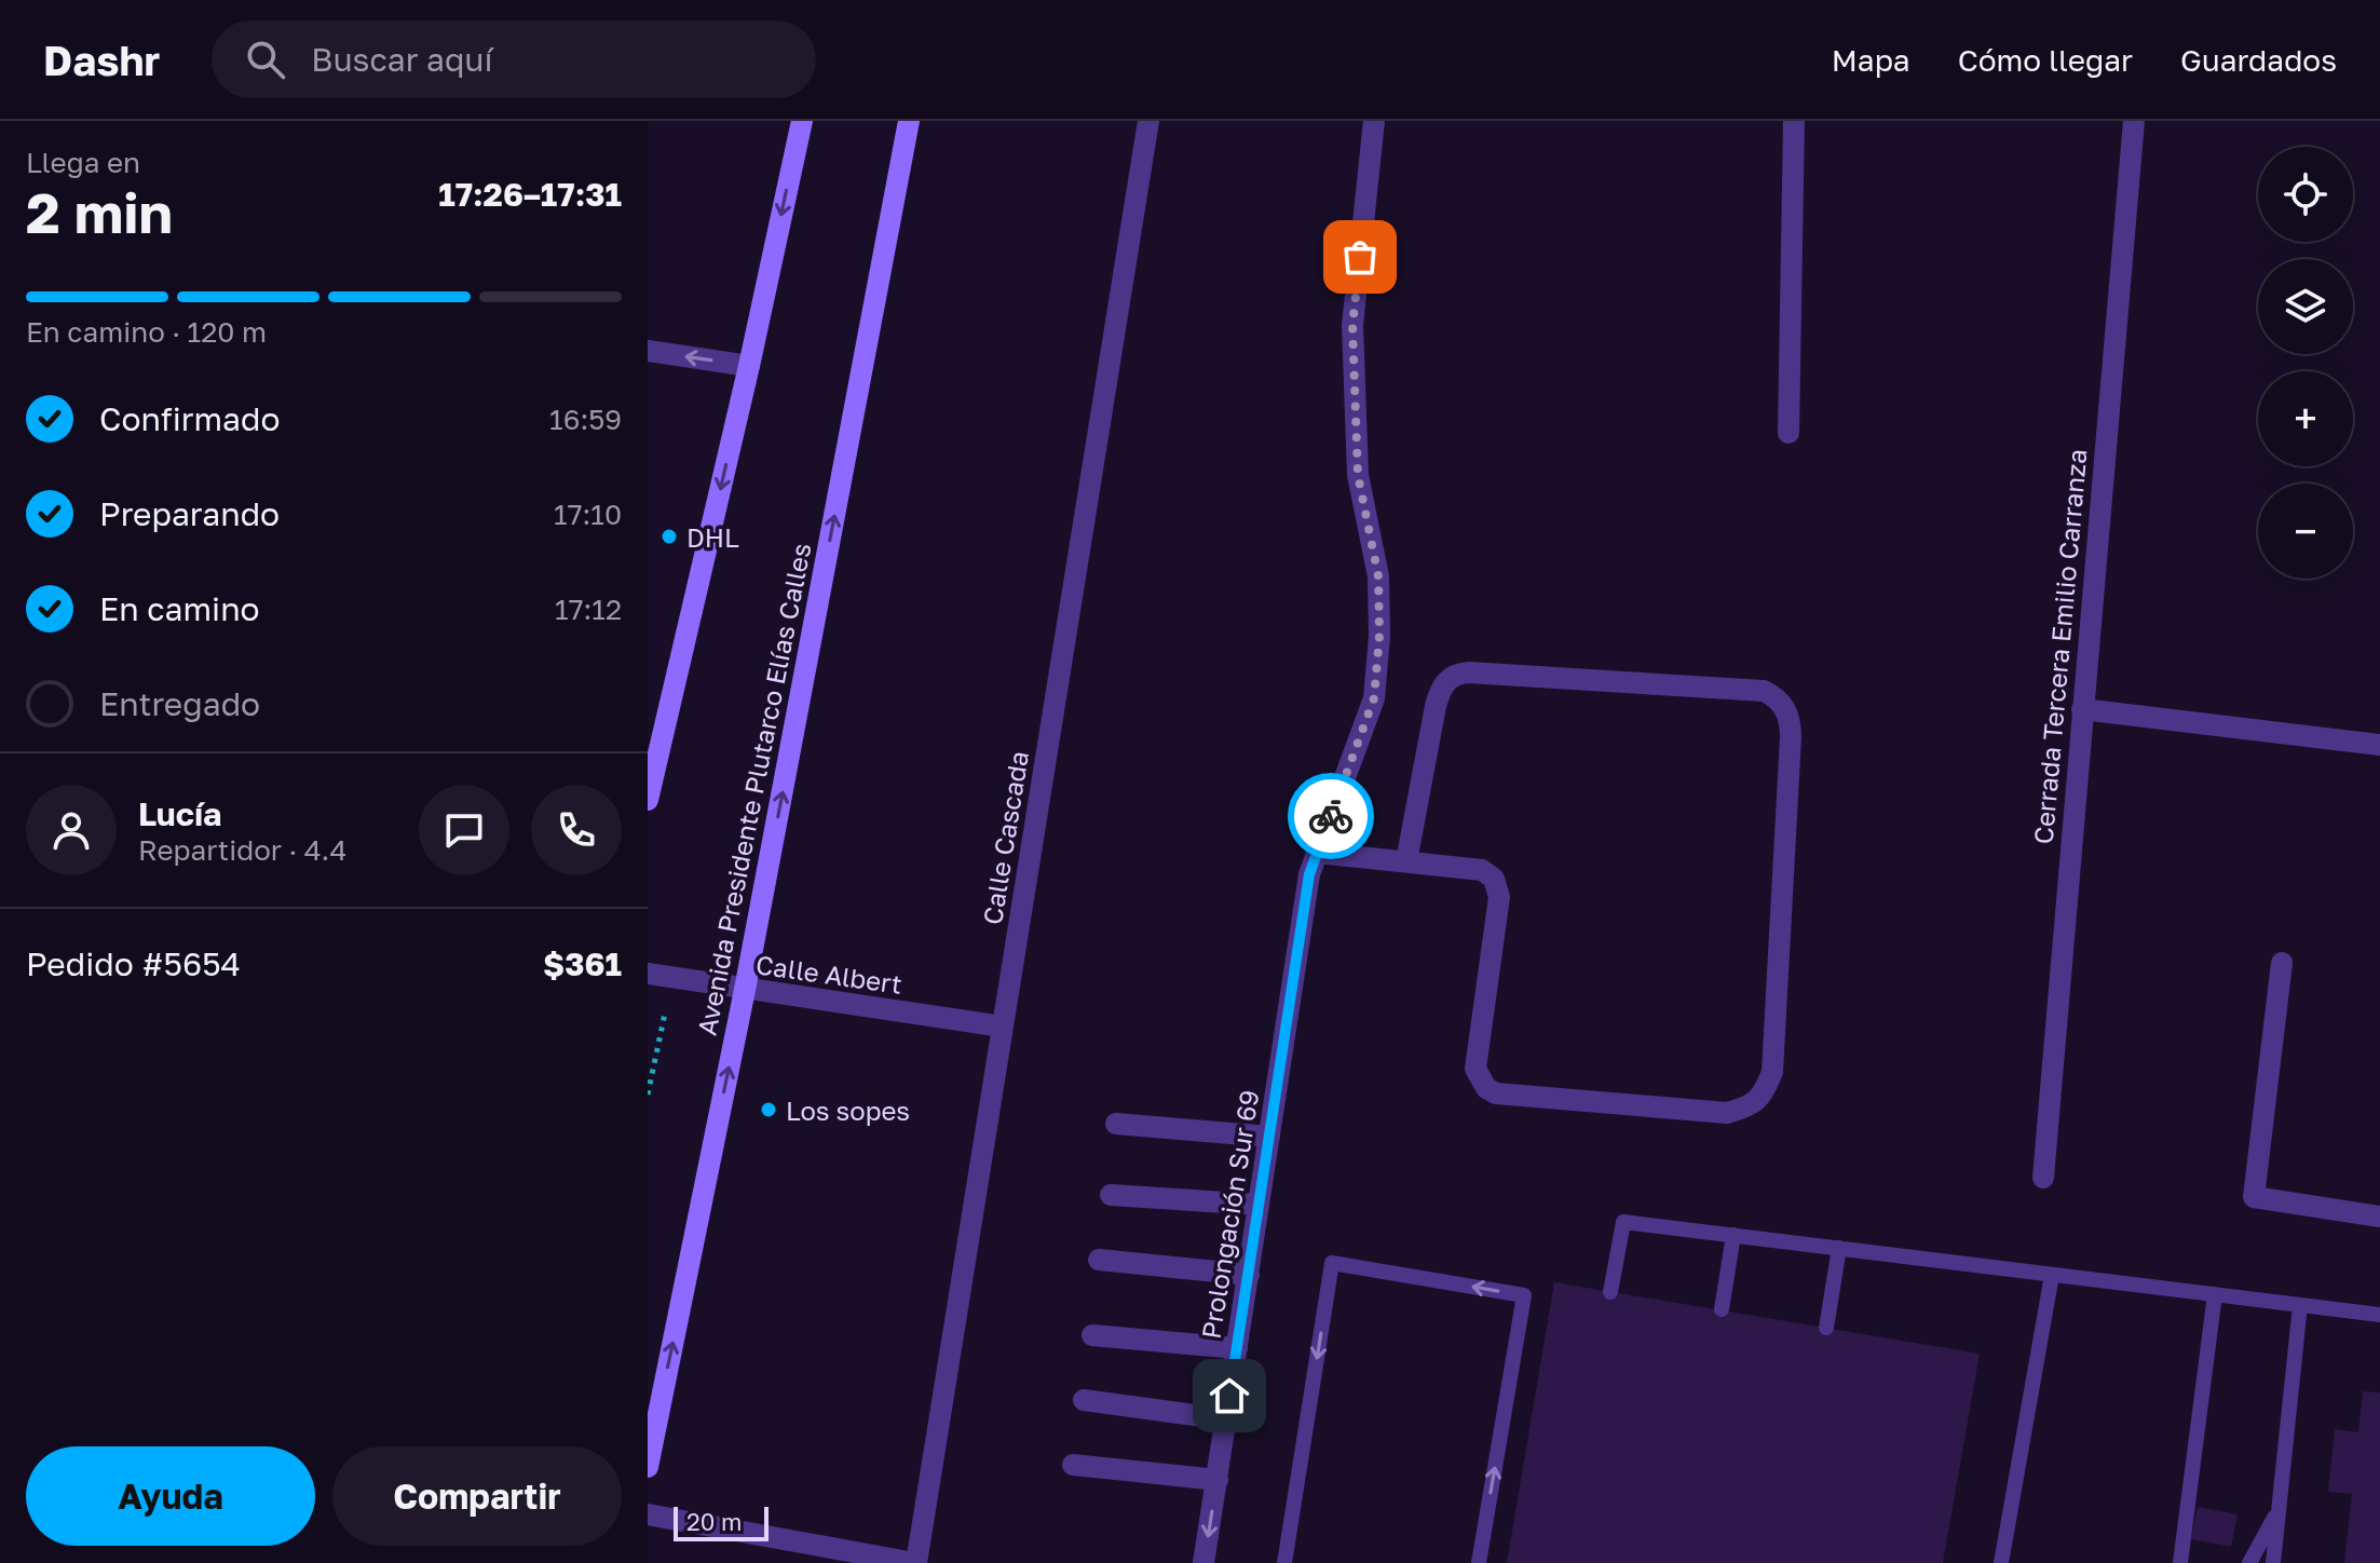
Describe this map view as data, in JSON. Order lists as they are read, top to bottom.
{
  "streets": {
    "main road": ["Avenida Presidente Plutarco Elías Calles"],
    "street": [
      "Cerrada Tercera Emilio Carranza",
      "Calle Cascada",
      "Calle Albert",
      "Prolongación Sur 69"
    ]
  },
  "crossings": [
    ["Avenida Presidente Plutarco Elías Calles", "Calle Albert"],
    ["Calle Cascada", "Calle Albert"]
  ],
  "places": ["DHL", "Los sopes"],
  "scale_bar": "20 m",
  "page": {
    "header": "Dashr",
    "search": "Buscar aquí",
    "nav": ["Mapa", "Cómo llegar", "Guardados"],
    "heading": ["2 min", "Llega en", "17:26–17:31"],
    "panel": [
      "Lucía",
      "Repartidor · 4.4",
      "Pedido #5654",
      "$361"
    ],
    "map_buttons": ["+", "−"],
    "bar": "En camino · 120 m",
    "list": [
      ["Confirmado", "16:59"],
      ["Preparando", "17:10"],
      ["En camino", "17:12"],
      "Entregado"
    ],
    "buttons": ["Ayuda", "Compartir"],
    "scale": "20 m"
  }
}
